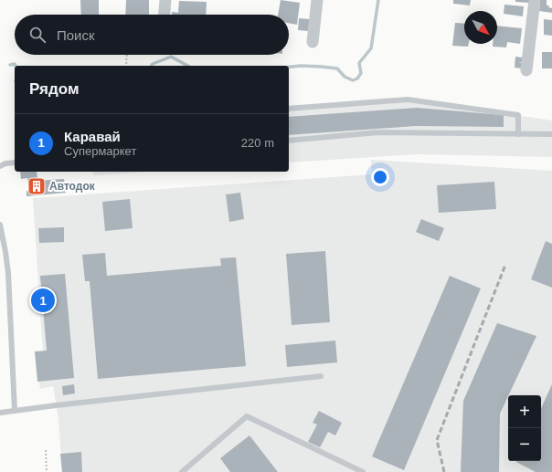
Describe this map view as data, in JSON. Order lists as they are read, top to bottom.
{
  "places": {
    "building": ["Автодок"]
  },
  "north": "bottom right",
  "page": {
    "search": "Поиск",
    "heading": "Рядом",
    "list": [
      {
        "mark": "1",
        "name": "Каравай",
        "note": "Супермаркет",
        "value": "220 m"
      }
    ],
    "pins": "1",
    "map_buttons": ["+", "−"]
  }
}
